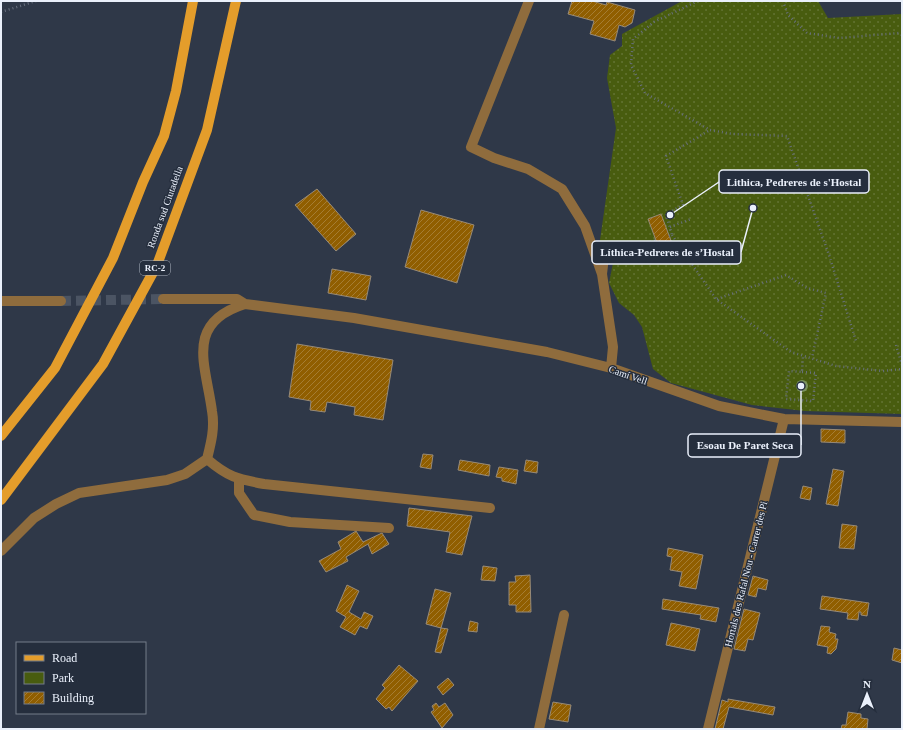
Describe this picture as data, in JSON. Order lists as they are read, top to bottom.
{
  "streets": {
    "main road": ["Ronda sud Ciutadella", "RC-2"],
    "street": ["Camí Vell", "Hortals des Rafal Nou - Carrer des Pi"]
  },
  "crossings": [
    ["Camí Vell", "Hortals des Rafal Nou - Carrer des Pi"]
  ],
  "places": ["Líthica-Pedreres de s’Hostal", "Lithica, Pedreres de s'Hostal", "Esoau De Paret Seca"],
  "legend": ["Road", "Park", "Building"],
  "north": "top"
}
